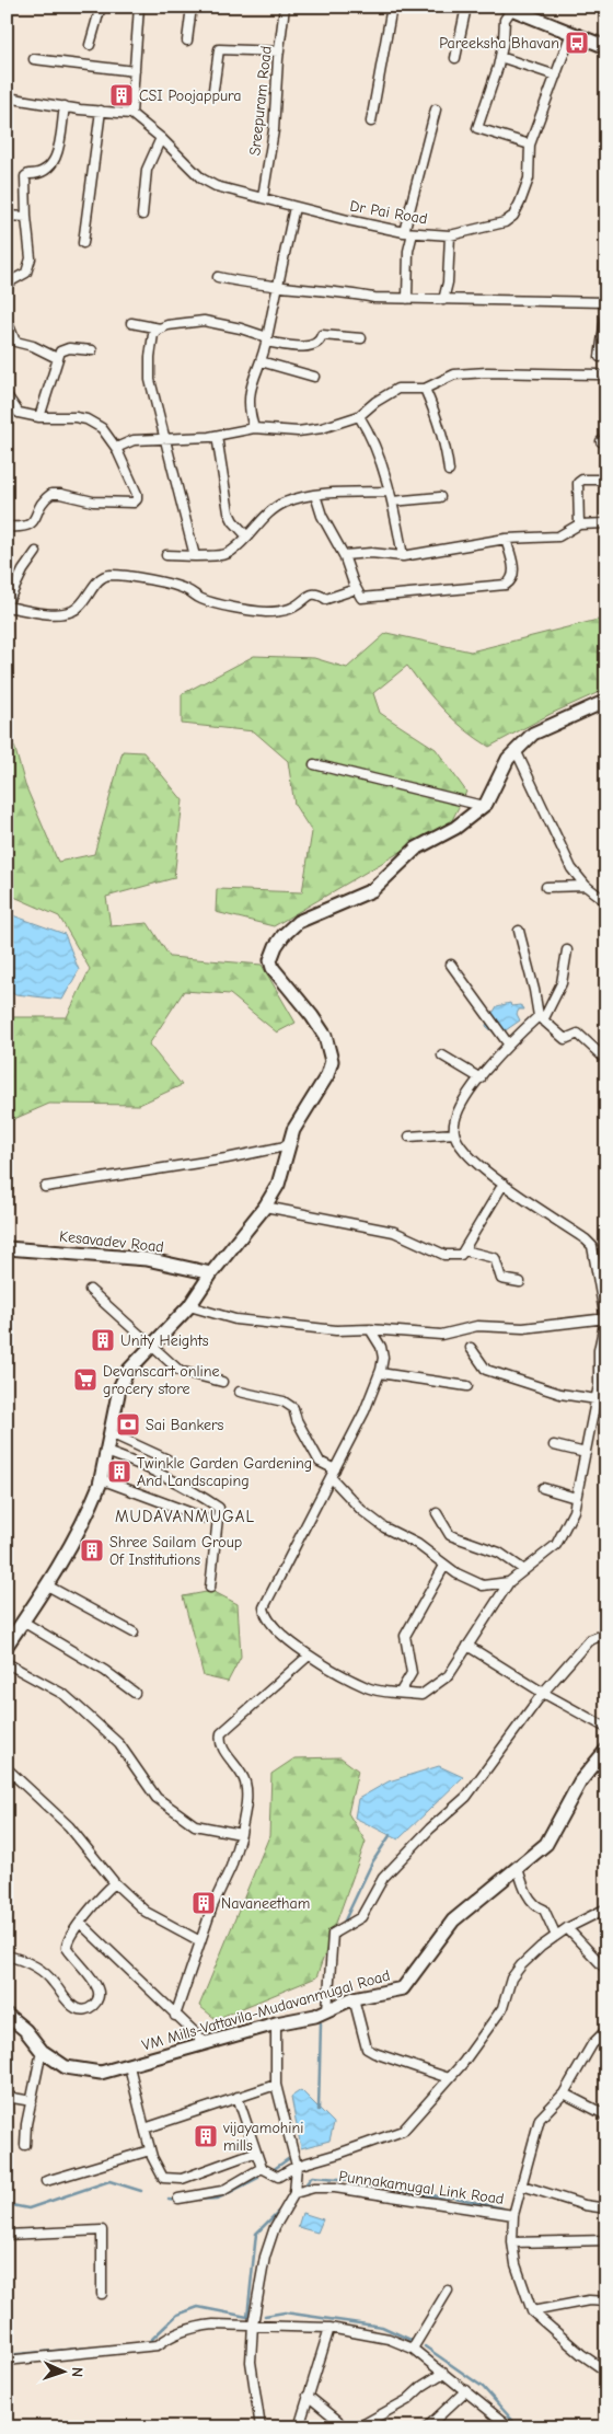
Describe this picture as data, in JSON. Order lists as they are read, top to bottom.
{
  "streets": {
    "street": [
      "Sreepuram Road",
      "Dr Pai Road",
      "Kesavadev Road",
      "VM Mills-Vattavila-Mudavanmugal Road",
      "Punnakamugal Link Road"
    ]
  },
  "crossings": [
    ["Sreepuram Road", "Dr Pai Road"]
  ],
  "districts": ["MUDAVANMUGAL"],
  "places": {
    "bus stop": ["Pareeksha Bhavan"],
    "building": [
      "CSI Poojappura",
      "Unity Heights",
      "Twinkle Garden Gardening And Landscaping",
      "Shree Sailam Group Of Institutions",
      "Navaneetham",
      "vijayamohini mills"
    ],
    "supermarket": ["Devanscart online grocery store"],
    "bank": ["Sai Bankers"]
  },
  "north": "right"
}
